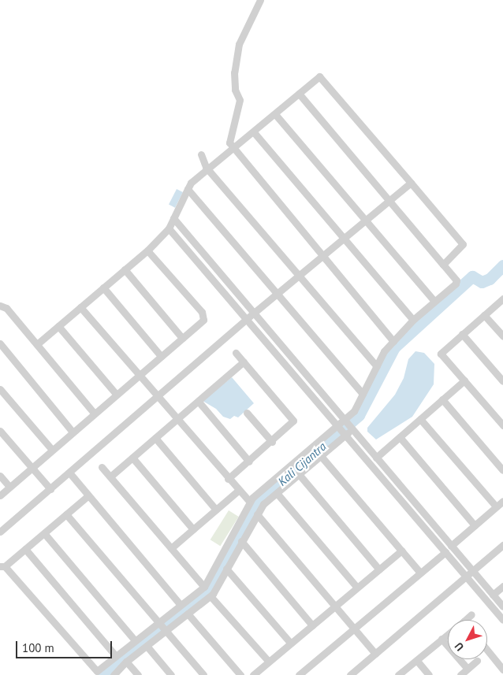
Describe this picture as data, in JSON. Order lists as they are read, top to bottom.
{
  "water": ["Kali Cijantra"],
  "scale_bar": "100 m",
  "north": "bottom left"
}
